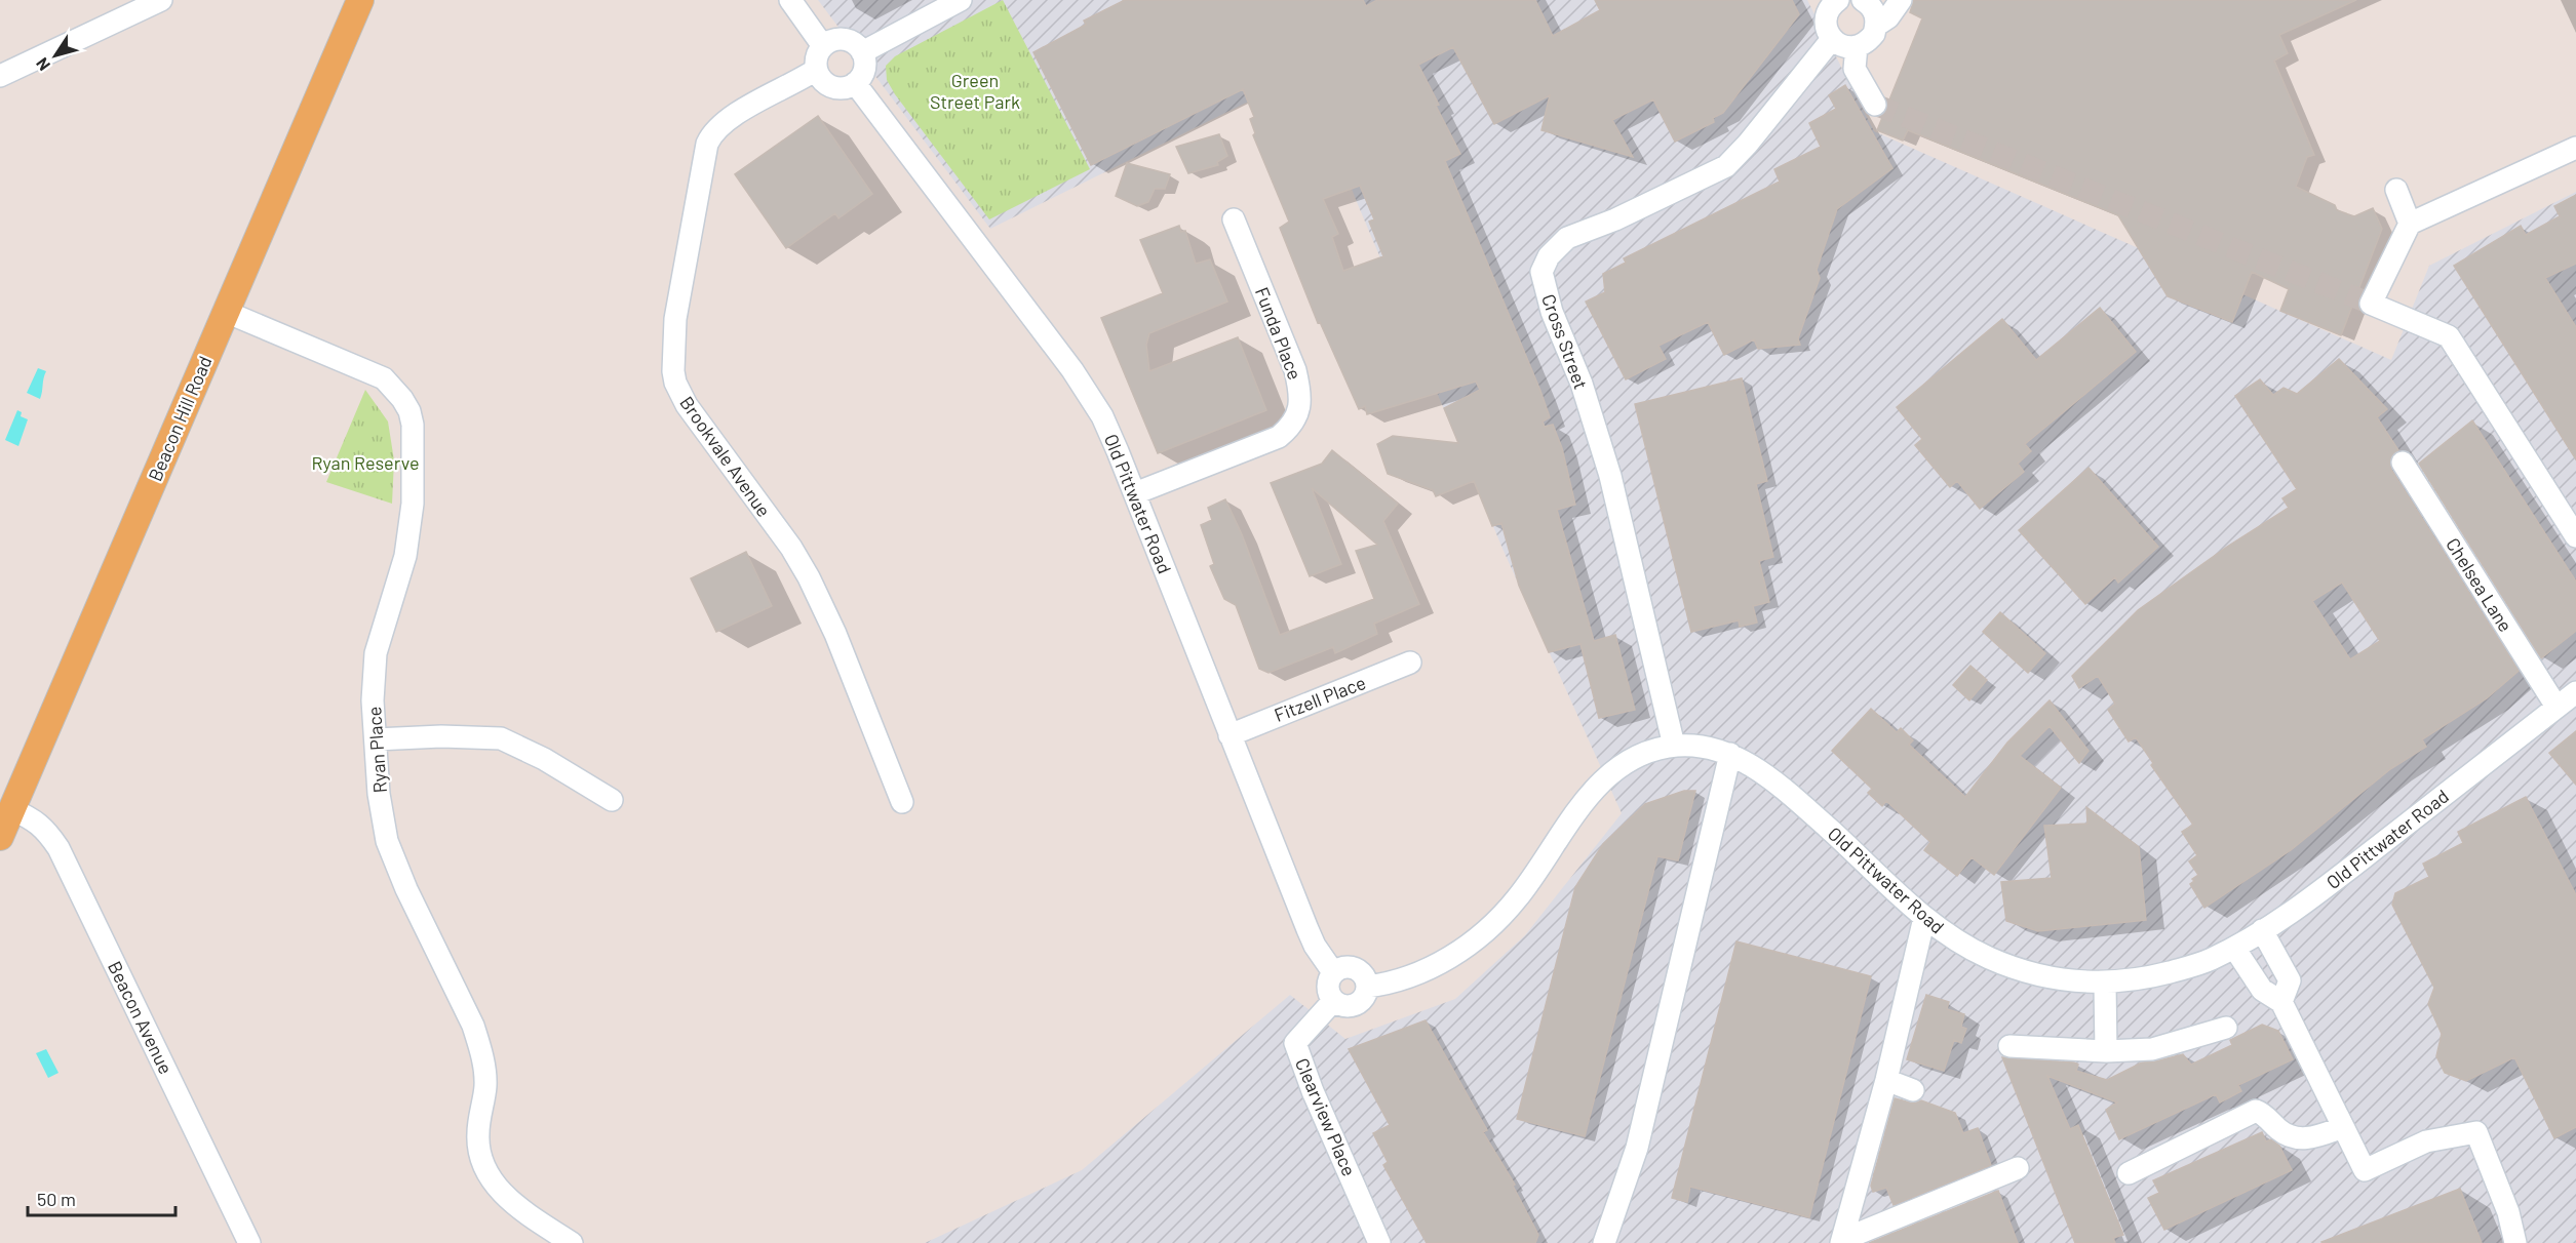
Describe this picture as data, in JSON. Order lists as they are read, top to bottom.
{
  "streets": {
    "main road": ["Beacon Hill Road"],
    "street": [
      "Funda Place",
      "Cross Street",
      "Brookvale Avenue",
      "Old Pittwater Road",
      "Chelsea Lane",
      "Fitzell Place",
      "Ryan Place",
      "Beacon Avenue",
      "Clearview Place"
    ]
  },
  "crossings": [
    ["Funda Place", "Old Pittwater Road"],
    ["Cross Street", "Old Pittwater Road"],
    ["Beacon Hill Road", "Ryan Place"],
    ["Beacon Hill Road", "Beacon Avenue"],
    ["Brookvale Avenue", "Old Pittwater Road"],
    ["Old Pittwater Road", "Chelsea Lane"],
    ["Old Pittwater Road", "Fitzell Place"],
    ["Old Pittwater Road", "Clearview Place"]
  ],
  "parks": ["Green Street Park", "Ryan Reserve"],
  "scale_bar": "50 m",
  "north": "bottom left"
}
